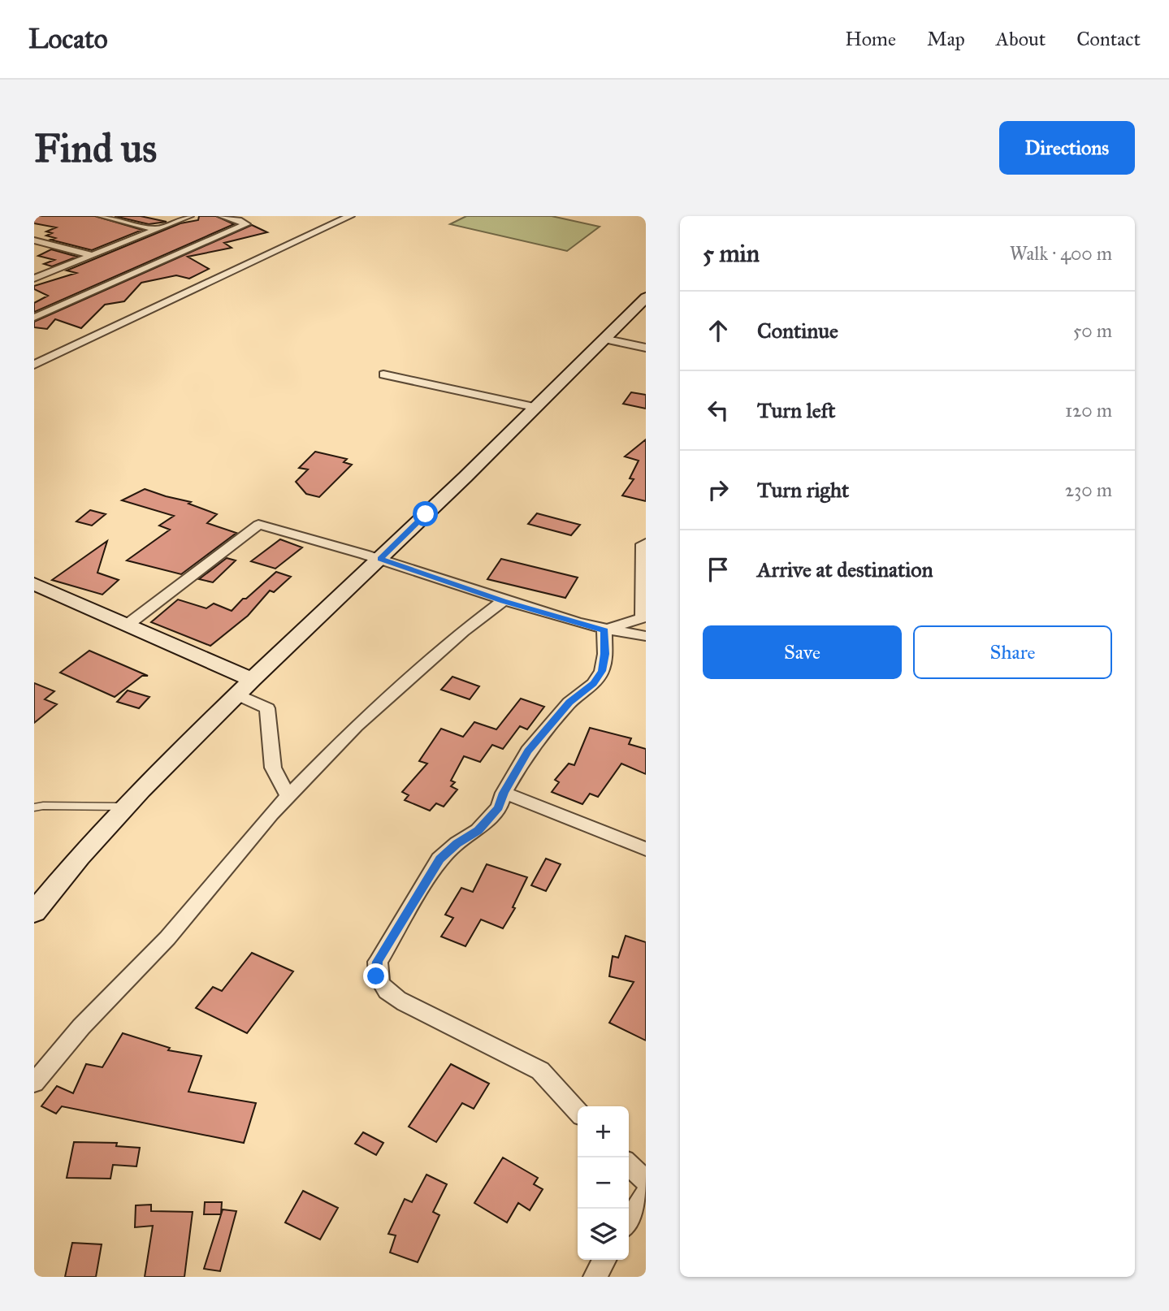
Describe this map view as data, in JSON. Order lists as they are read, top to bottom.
{
  "page": {
    "header": "Locato",
    "nav": [
      "Home",
      "Map",
      "About",
      "Contact"
    ],
    "buttons": [
      "Directions",
      ["Save", "Share"]
    ],
    "title": "Find us",
    "heading": ["5 min", "Walk · 400 m"],
    "list": [
      ["Continue", "50 m"],
      ["Turn left", "120 m"],
      ["Turn right", "230 m"],
      "Arrive at destination"
    ],
    "map_buttons": ["+", "−"]
  }
}
